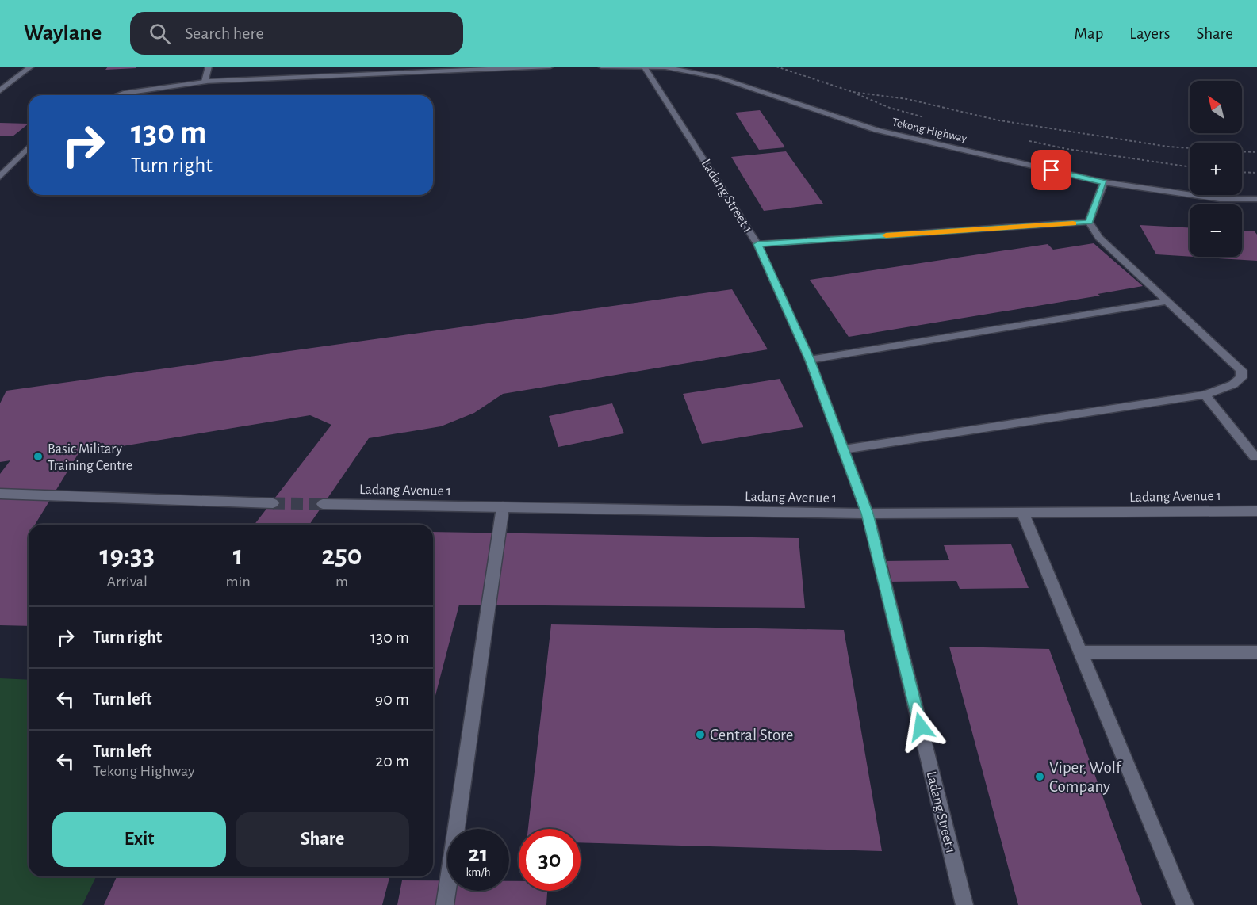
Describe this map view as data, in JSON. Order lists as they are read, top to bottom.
{
  "streets": {
    "street": ["Tekong Highway", "Ladang Street 1", "Ladang Avenue 1"]
  },
  "crossings": [
    ["Tekong Highway", "Ladang Street 1"],
    ["Ladang Street 1", "Ladang Avenue 1"]
  ],
  "places": ["Basic Military Training Centre", "Central Store", "Viper, Wolf Company"],
  "north": "top left",
  "page": {
    "header": "Waylane",
    "search": "Search here",
    "nav": ["Map", "Layers", "Share"],
    "map_buttons": ["+", "−"],
    "turn": ["130 m", "Turn right"],
    "eta": [
      "19:33",
      "Arrival",
      "1",
      "min",
      "250",
      "m"
    ],
    "list": [
      {
        "name": "Turn right",
        "value": "130 m"
      },
      {
        "name": "Turn left",
        "value": "90 m"
      },
      {
        "name": "Turn left",
        "note": "Tekong Highway",
        "value": "20 m"
      }
    ],
    "buttons": ["Exit", "Share"],
    "speed": "21 km/h",
    "limit": "30"
  }
}
